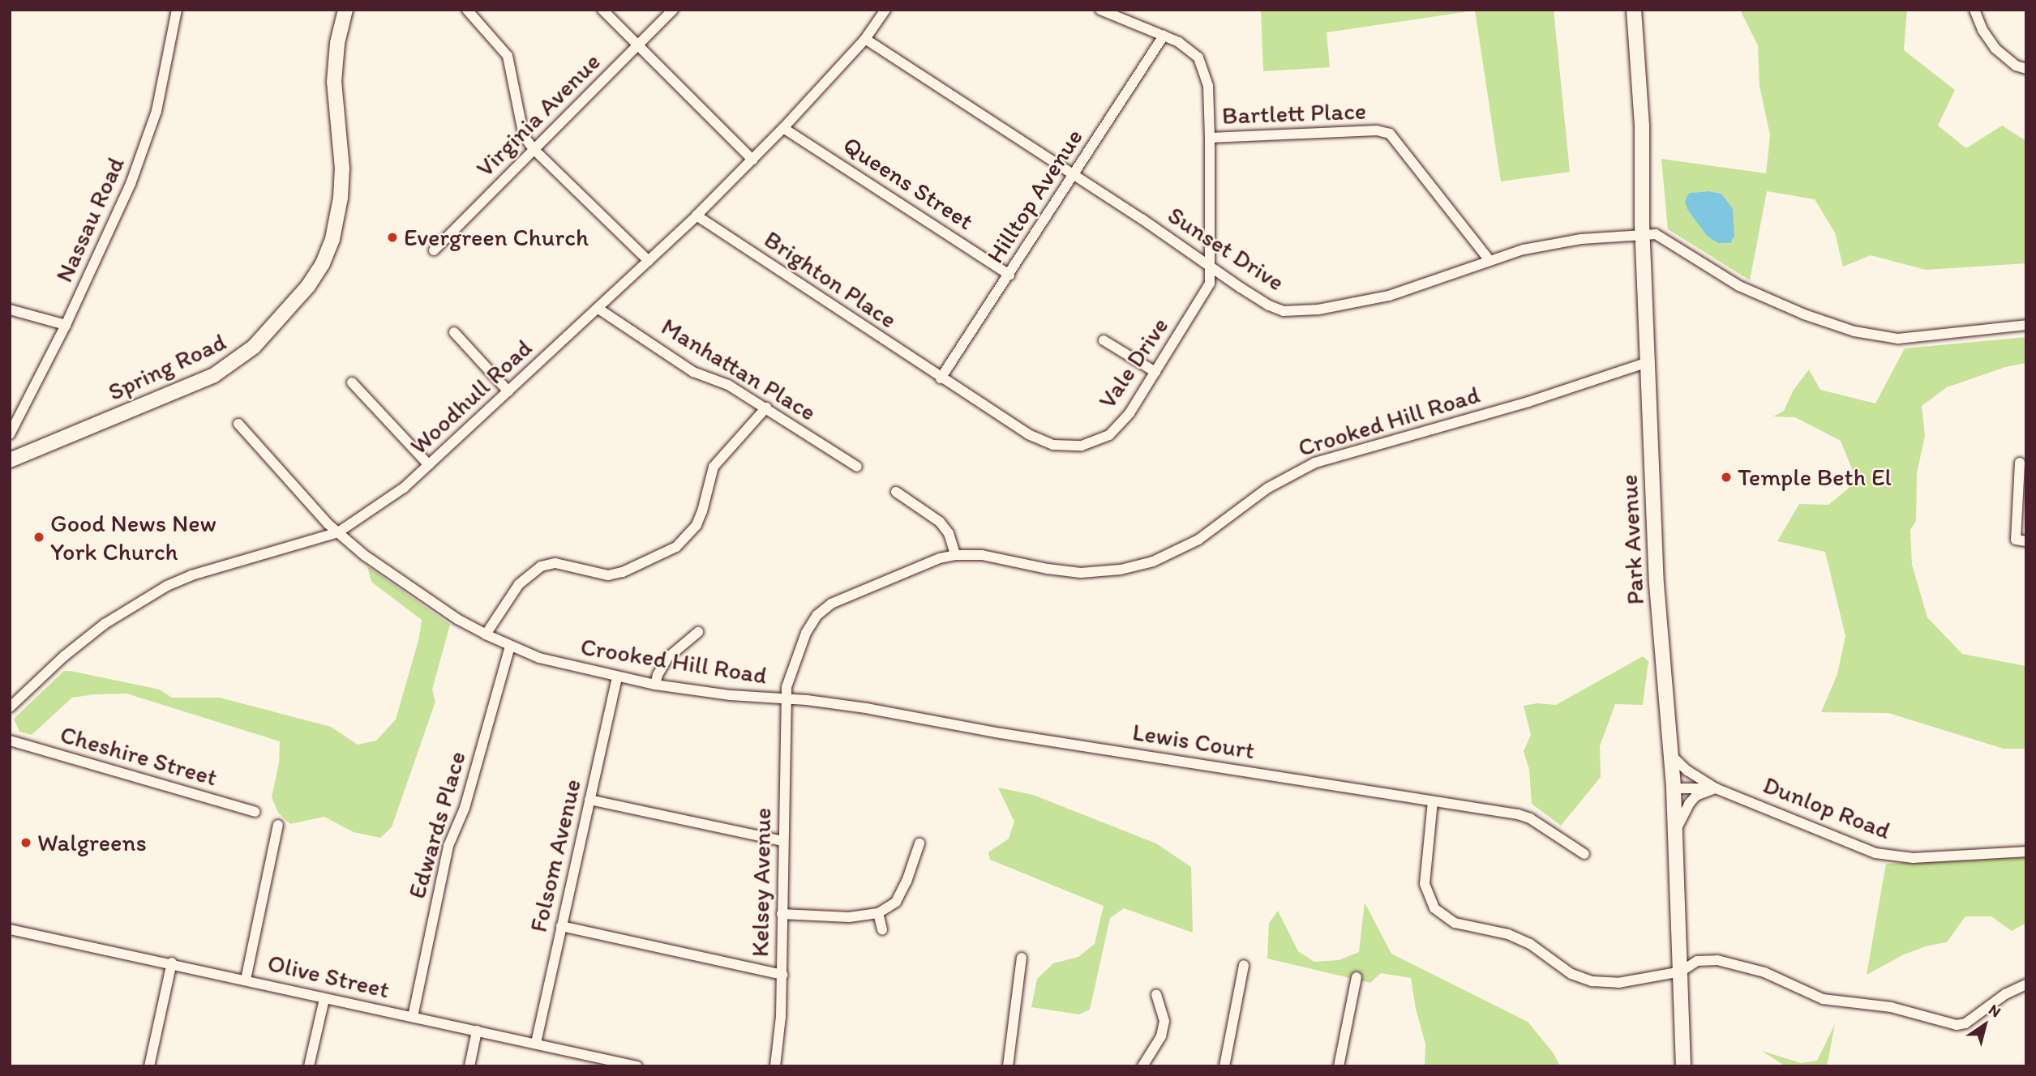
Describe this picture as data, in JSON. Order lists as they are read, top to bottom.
{
  "streets": {
    "main road": ["Spring Road", "Park Avenue"],
    "street": [
      "Bartlett Place",
      "Virginia Avenue",
      "Queens Street",
      "Hilltop Avenue",
      "Nassau Road",
      "Sunset Drive",
      "Brighton Place",
      "Vale Drive",
      "Manhattan Place",
      "Woodhull Road",
      "Crooked Hill Road",
      "Lewis Court",
      "Cheshire Street",
      "Dunlop Road",
      "Edwards Place",
      "Folsom Avenue",
      "Kelsey Avenue",
      "Olive Street"
    ]
  },
  "crossings": [
    ["Bartlett Place", "Sunset Drive"],
    ["Bartlett Place", "Vale Drive"],
    ["Queens Street", "Hilltop Avenue"],
    ["Queens Street", "Woodhull Road"],
    ["Hilltop Avenue", "Sunset Drive"],
    ["Hilltop Avenue", "Brighton Place"],
    ["Hilltop Avenue", "Vale Drive"],
    ["Sunset Drive", "Vale Drive"],
    ["Sunset Drive", "Woodhull Road"],
    ["Sunset Drive", "Park Avenue"],
    ["Brighton Place", "Vale Drive"],
    ["Brighton Place", "Woodhull Road"],
    ["Manhattan Place", "Woodhull Road"],
    ["Woodhull Road", "Crooked Hill Road"],
    ["Crooked Hill Road", "Park Avenue"],
    ["Crooked Hill Road", "Lewis Court"],
    ["Crooked Hill Road", "Edwards Place"],
    ["Crooked Hill Road", "Folsom Avenue"],
    ["Crooked Hill Road", "Kelsey Avenue"],
    ["Park Avenue", "Dunlop Road"],
    ["Lewis Court", "Kelsey Avenue"],
    ["Edwards Place", "Olive Street"],
    ["Folsom Avenue", "Olive Street"]
  ],
  "places": [
    "Evergreen Church",
    "Temple Beth El",
    "Good News New York Church",
    "Walgreens"
  ],
  "north": "top right"
}
